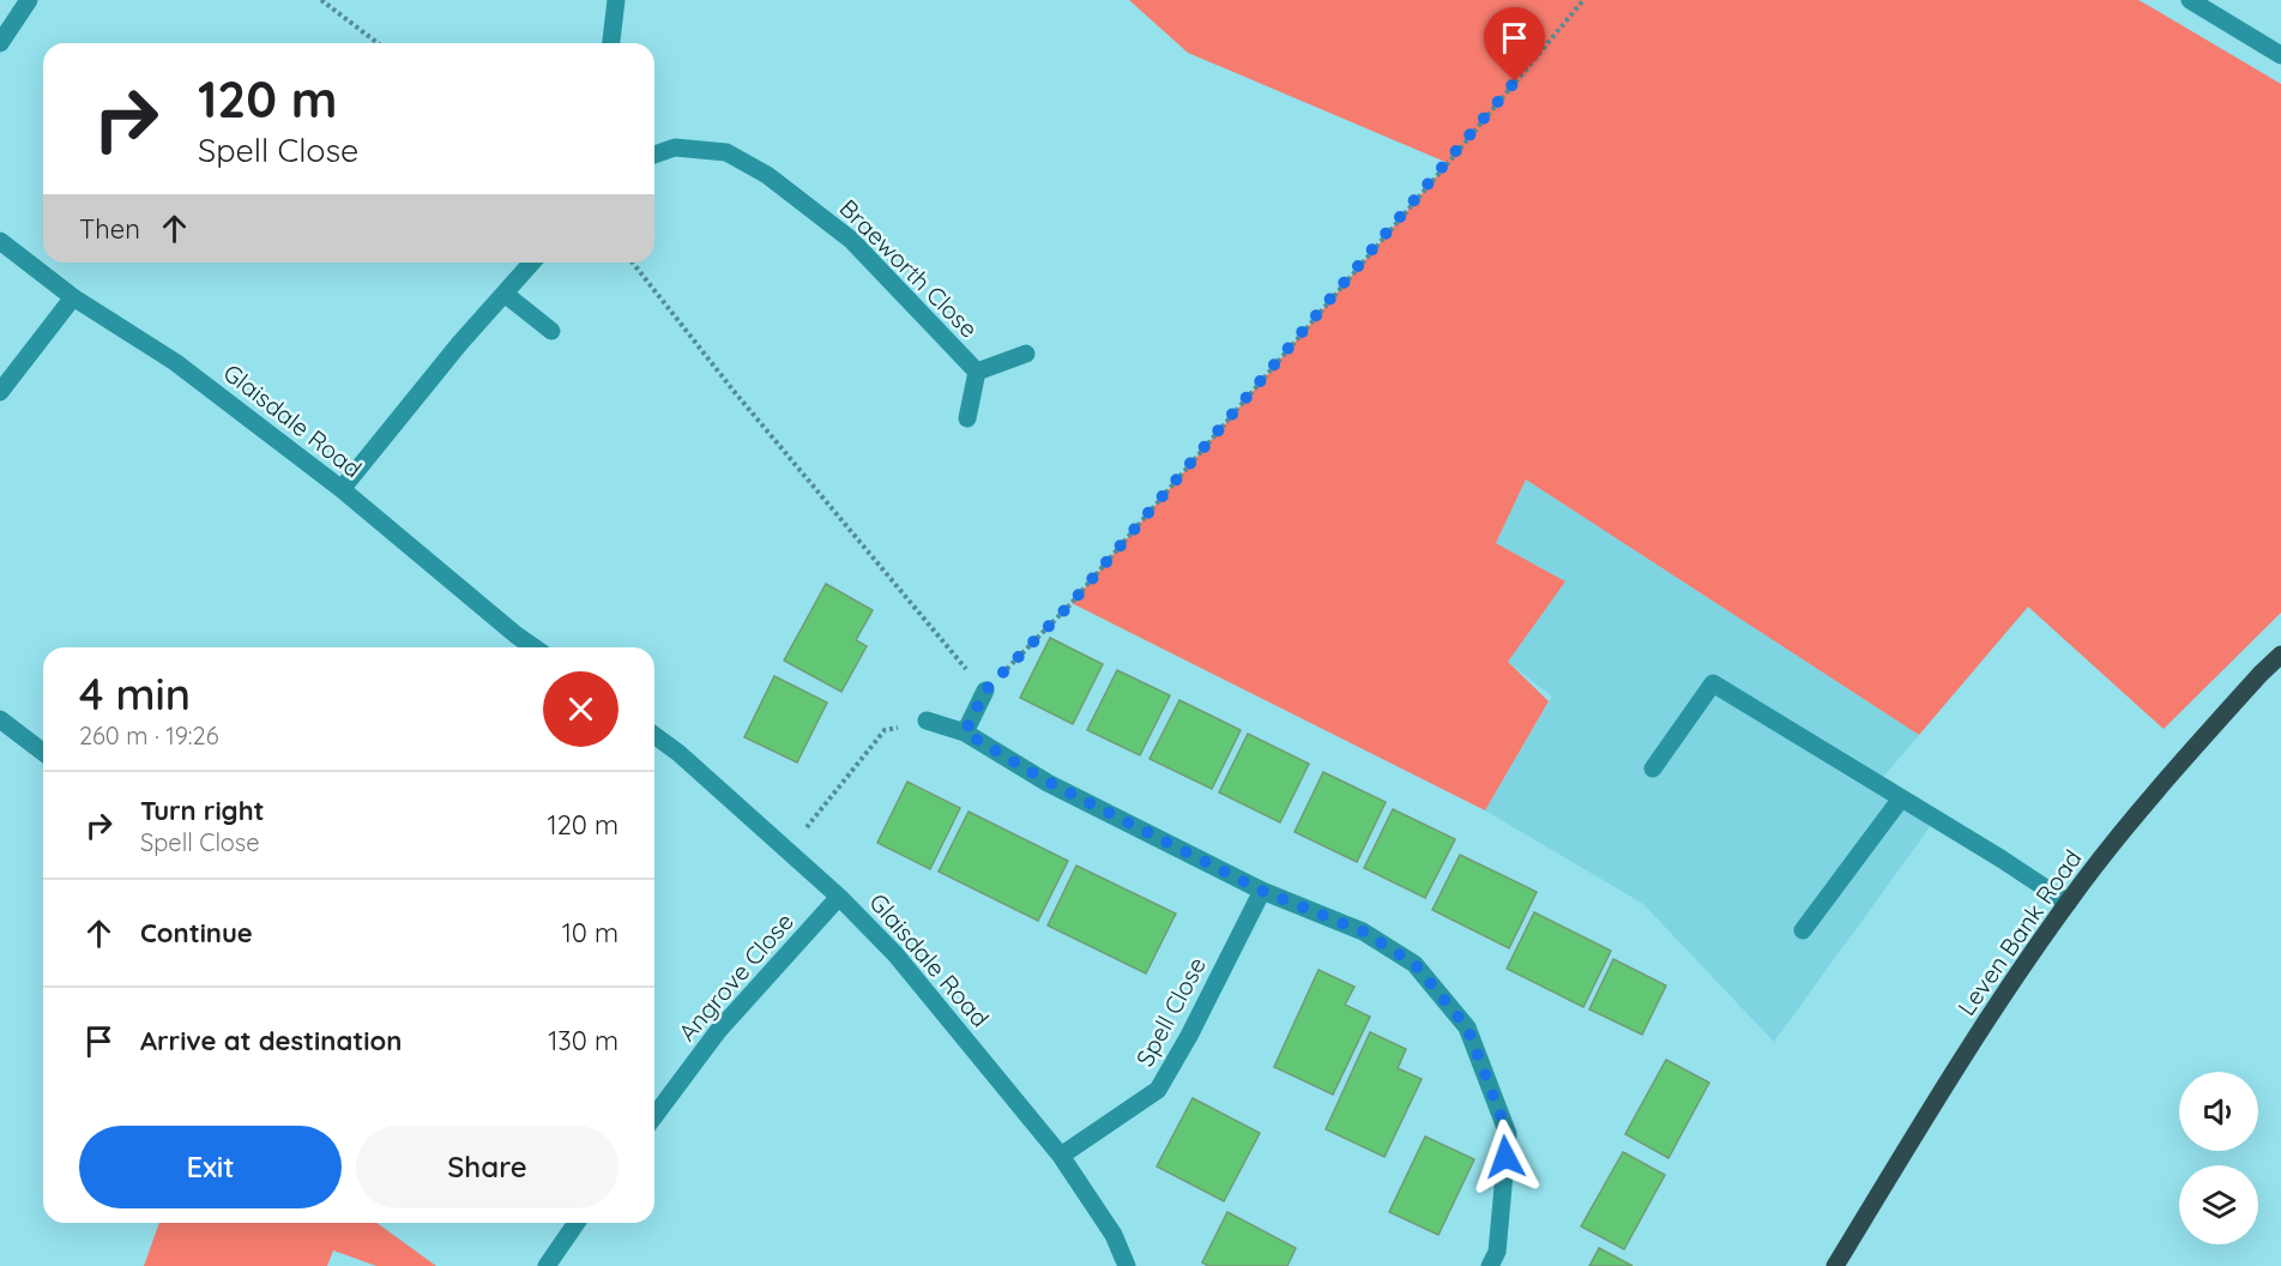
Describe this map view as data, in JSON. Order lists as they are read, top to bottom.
{
  "streets": {
    "main road": ["Leven Bank Road"],
    "street": [
      "Braeworth Close",
      "Glaisdale Road",
      "Angrove Close",
      "Spell Close"
    ]
  },
  "crossings": [
    ["Glaisdale Road", "Angrove Close"],
    ["Glaisdale Road", "Spell Close"]
  ],
  "page": {
    "turn": ["120 m", "Spell Close"],
    "then": "Then",
    "heading": ["4 min", "260 m · 19:26"],
    "list": [
      {
        "name": "Turn right",
        "note": "Spell Close",
        "value": "120 m"
      },
      {
        "name": "Continue",
        "value": "10 m"
      },
      {
        "name": "Arrive at destination",
        "value": "130 m"
      }
    ],
    "buttons": ["Exit", "Share"]
  }
}
